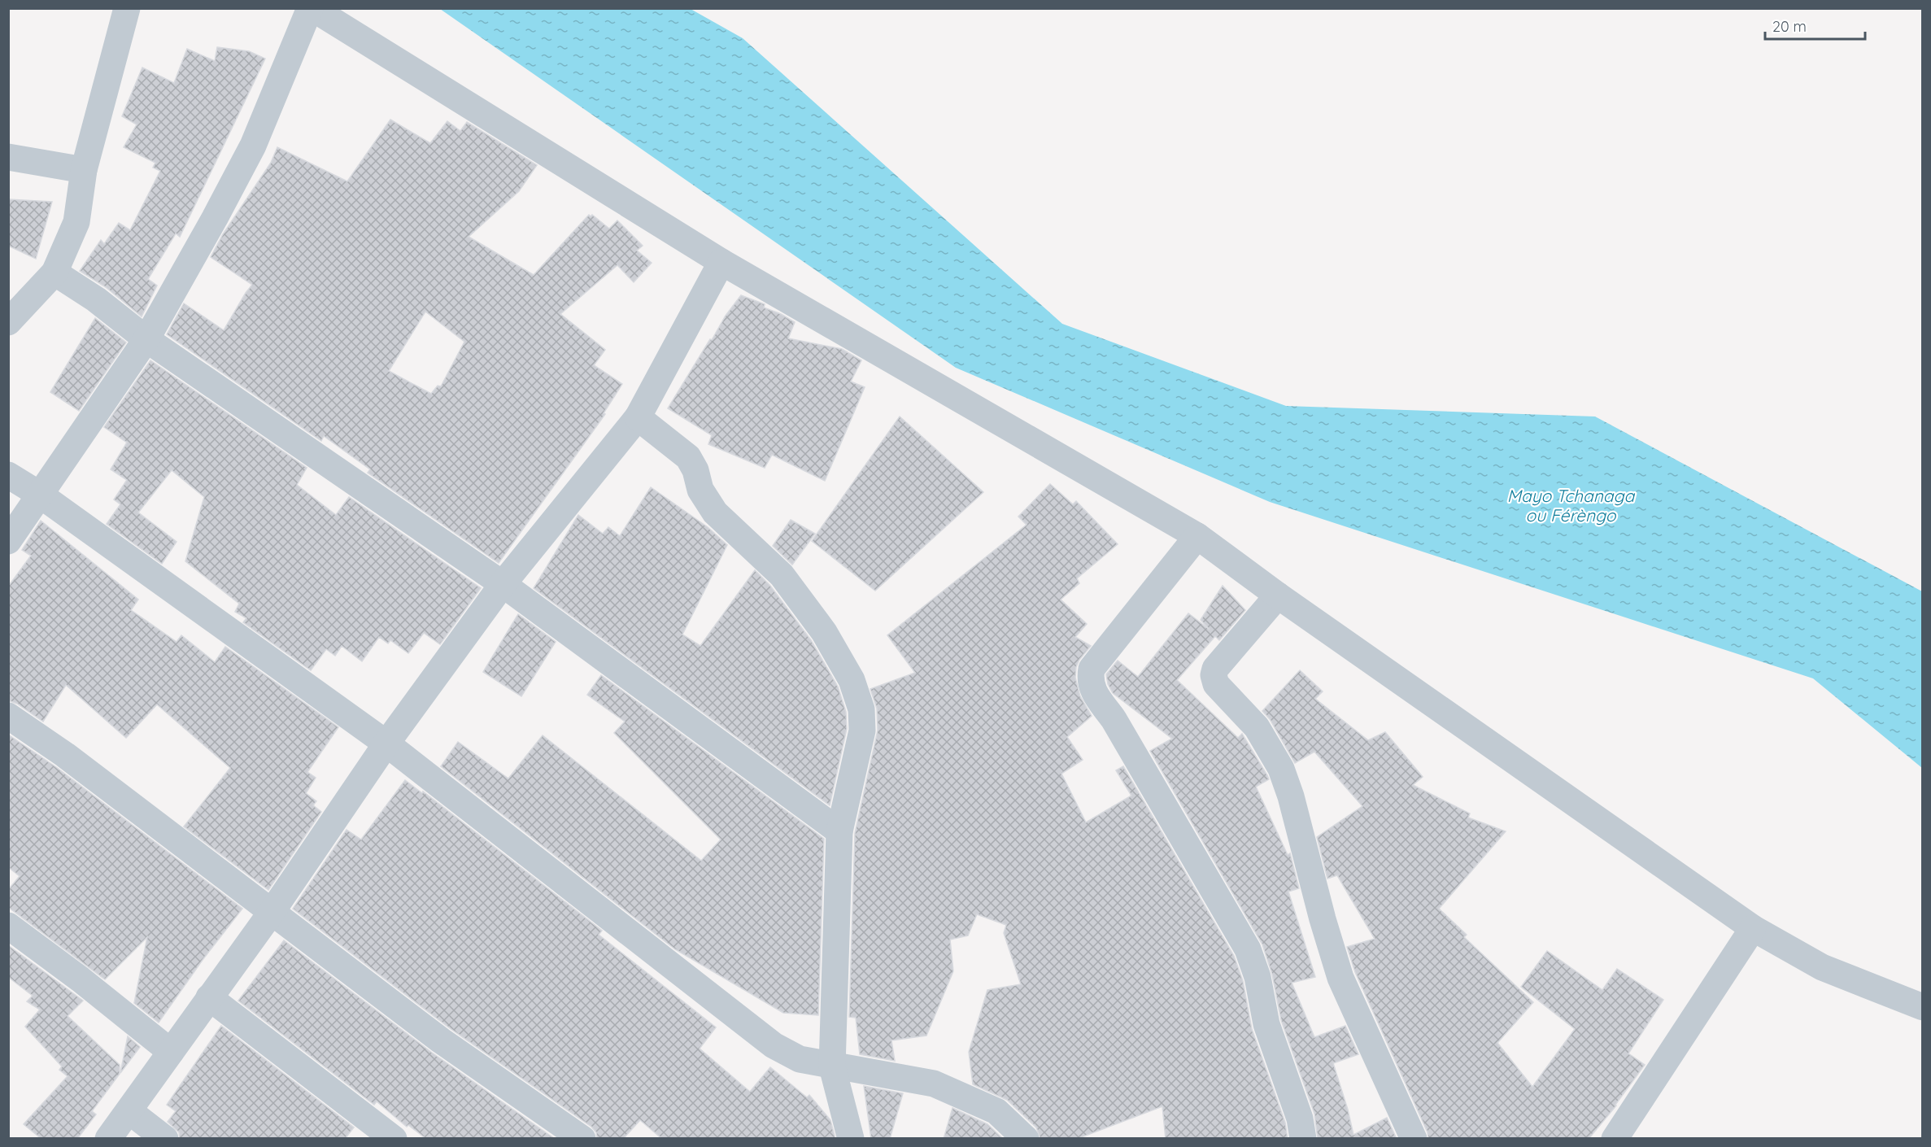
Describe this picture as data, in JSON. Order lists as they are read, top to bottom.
{
  "water": ["Mayo Tchanaga ou Férèngo"],
  "scale_bar": "20 m"
}
